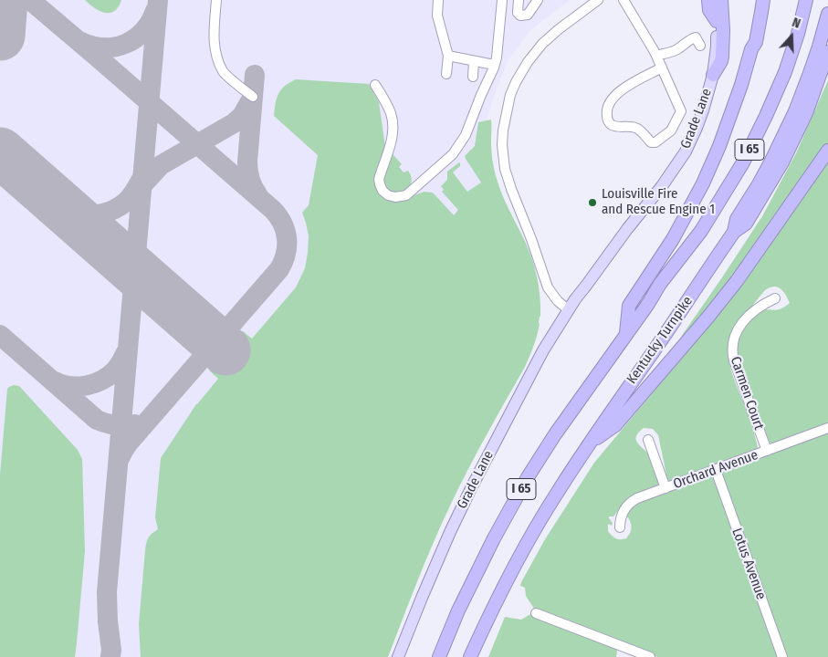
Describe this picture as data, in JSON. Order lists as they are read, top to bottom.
{
  "streets": {
    "highway": ["I 65", "Kentucky Turnpike"],
    "main road": ["Grade Lane"],
    "street": ["Carmen Court", "Orchard Avenue", "Lotus Avenue"]
  },
  "crossings": [
    ["Carmen Court", "Orchard Avenue"],
    ["Orchard Avenue", "Lotus Avenue"]
  ],
  "places": ["Louisville Fire and Rescue Engine 1"],
  "north": "top"
}
